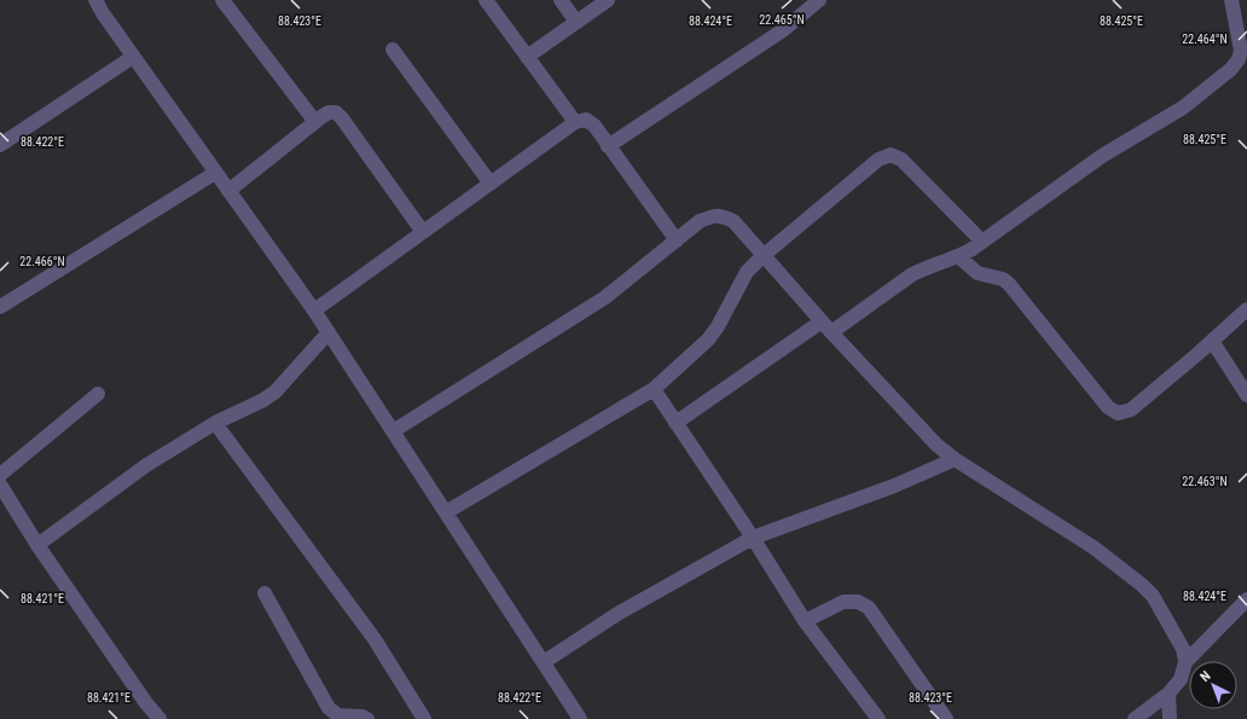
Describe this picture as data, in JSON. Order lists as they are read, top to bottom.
{
  "north": "top left",
  "coordinates": [
    "22.465°N",
    "88.423°E",
    "88.424°E",
    "88.425°E",
    "22.464°N",
    "88.422°E",
    "22.466°N",
    "22.463°N",
    "88.421°E"
  ]
}
